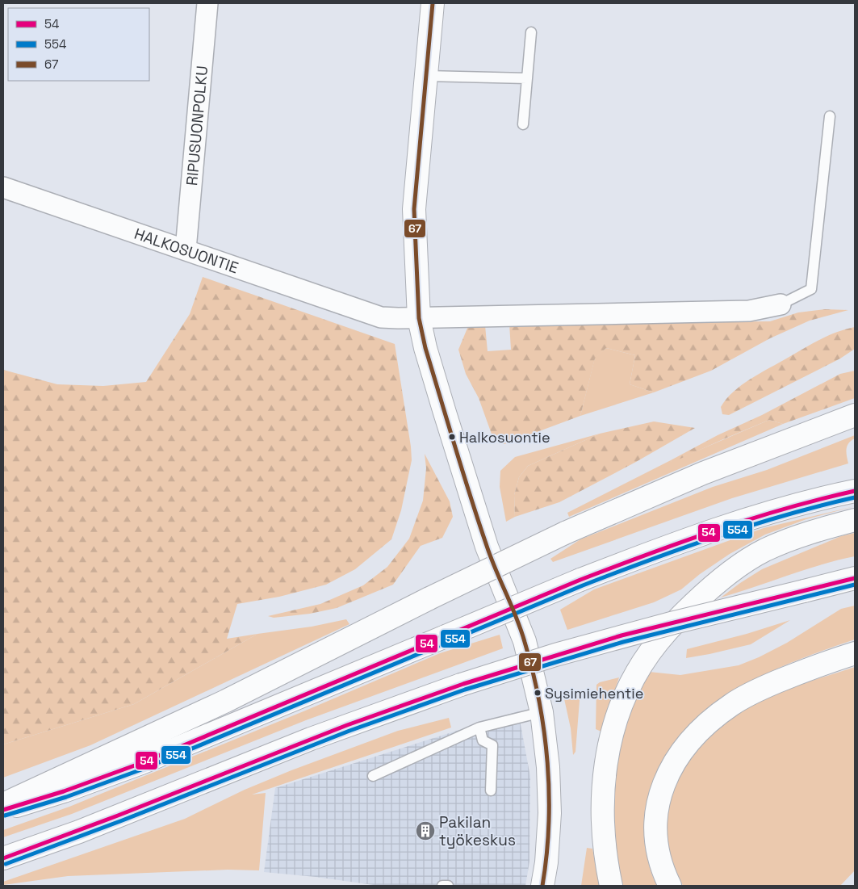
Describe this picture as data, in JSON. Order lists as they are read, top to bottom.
{
  "streets": {
    "street": ["RIPUSUONPOLKU", "HALKOSUONTIE"]
  },
  "crossings": [
    ["RIPUSUONPOLKU", "HALKOSUONTIE"]
  ],
  "places": {
    "other": ["Halkosuontie", "Sysimiehentie"],
    "building": ["Pakilan työkeskus"]
  },
  "lines": ["transit line 67", "transit line 54", "transit line 554"],
  "legend": ["54", "554", "67"]
}
